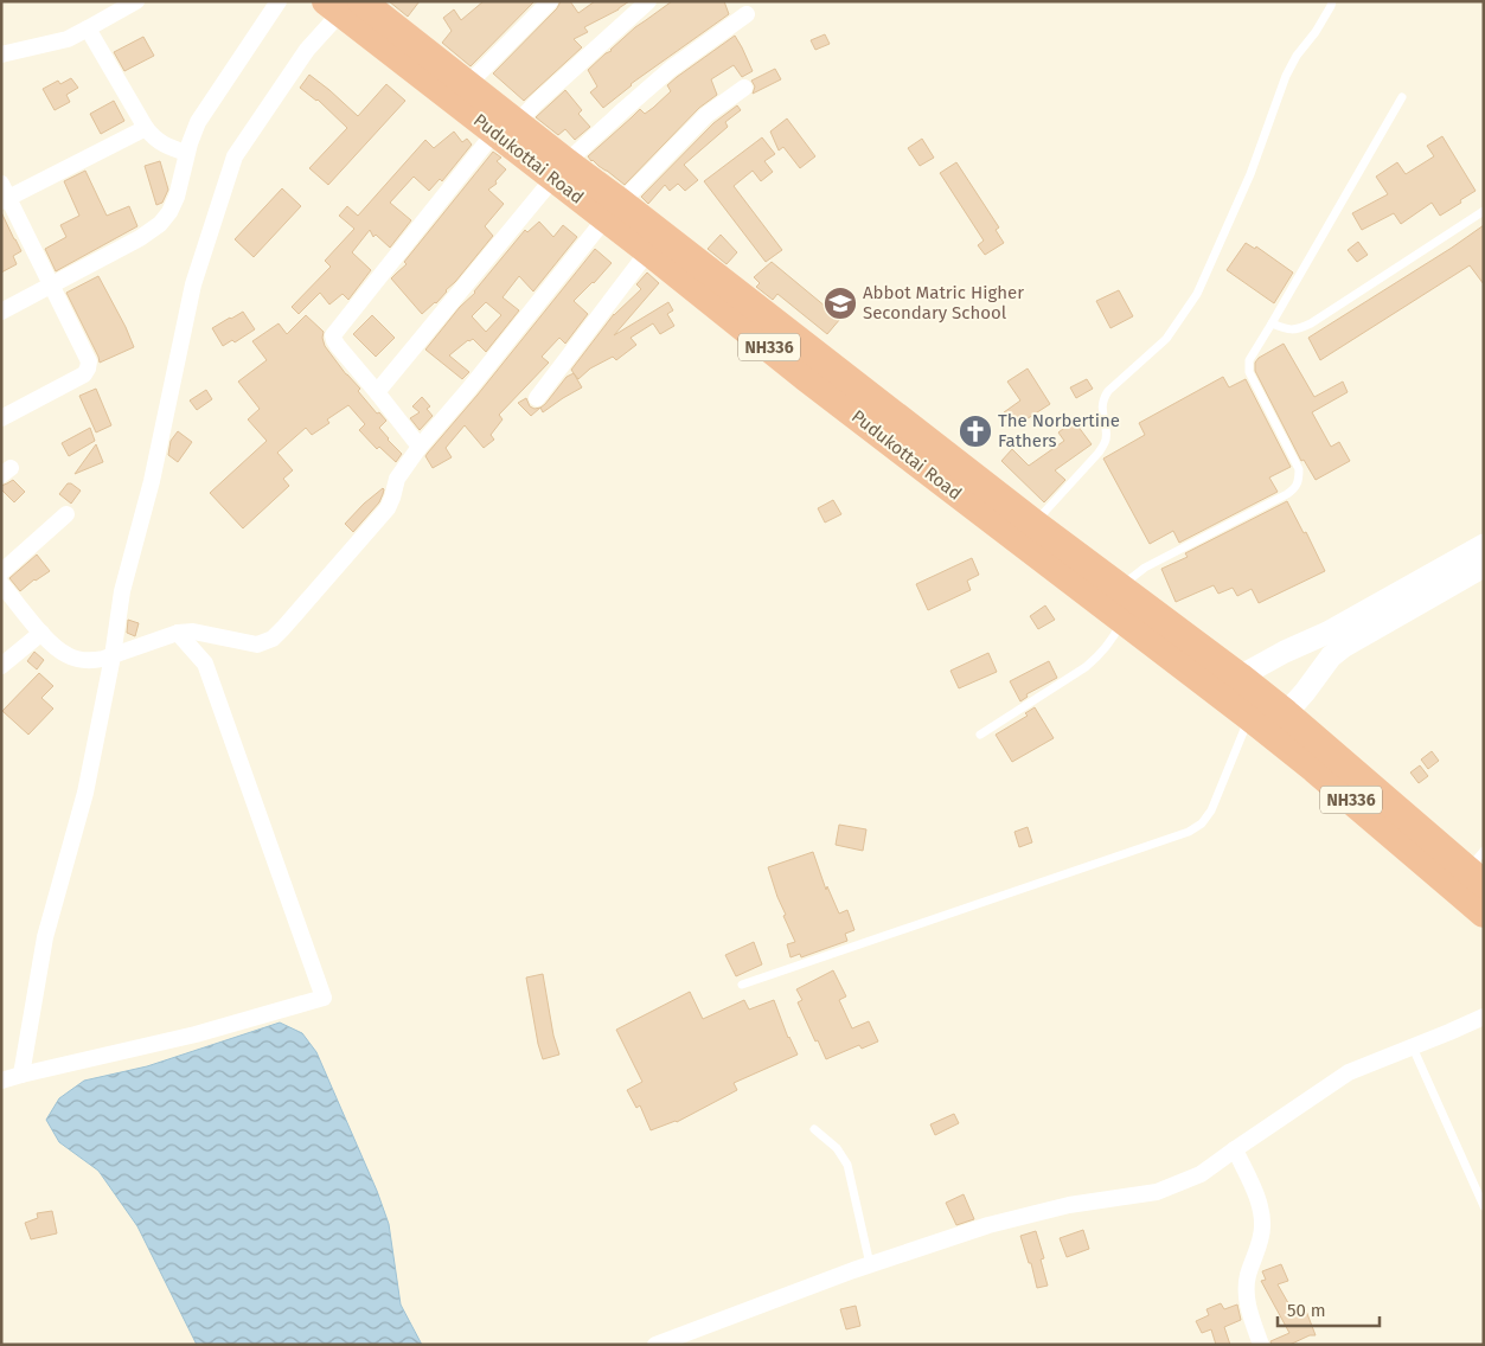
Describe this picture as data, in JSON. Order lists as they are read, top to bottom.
{
  "streets": {
    "highway": ["Pudukottai Road", "NH336"]
  },
  "places": {
    "school or university": ["Abbot Matric Higher Secondary School"],
    "church": ["The Norbertine Fathers"]
  },
  "scale_bar": "50 m"
}
